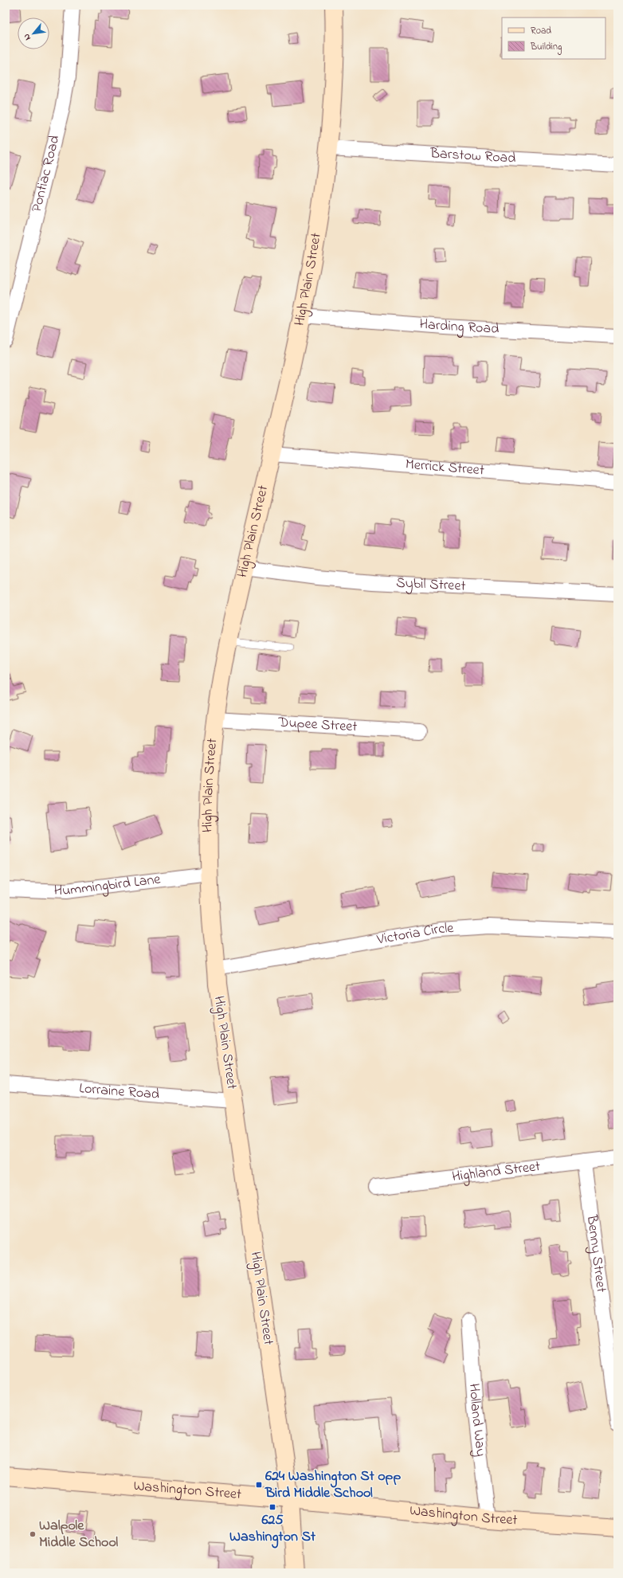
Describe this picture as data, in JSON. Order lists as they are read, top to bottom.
{
  "streets": {
    "main road": ["High Plain Street", "Washington Street"],
    "street": [
      "Barstow Road",
      "Pontiac Road",
      "Harding Road",
      "Merrick Street",
      "Sybil Street",
      "Dupee Street",
      "Hummingbird Lane",
      "Victoria Circle",
      "Lorraine Road",
      "Highland Street",
      "Benny Street",
      "Holland Way"
    ]
  },
  "crossings": [
    ["Barstow Road", "High Plain Street"],
    ["High Plain Street", "Harding Road"],
    ["High Plain Street", "Merrick Street"],
    ["High Plain Street", "Sybil Street"],
    ["High Plain Street", "Dupee Street"],
    ["High Plain Street", "Hummingbird Lane"],
    ["High Plain Street", "Victoria Circle"],
    ["High Plain Street", "Lorraine Road"],
    ["High Plain Street", "Washington Street"],
    ["Highland Street", "Benny Street"],
    ["Holland Way", "Washington Street"]
  ],
  "places": {
    "transit": ["624 Washington St opp Bird Middle School", "625 Washington St"],
    "other": ["Walpole Middle School"]
  },
  "legend": ["Road", "Building"],
  "north": "bottom left"
}
